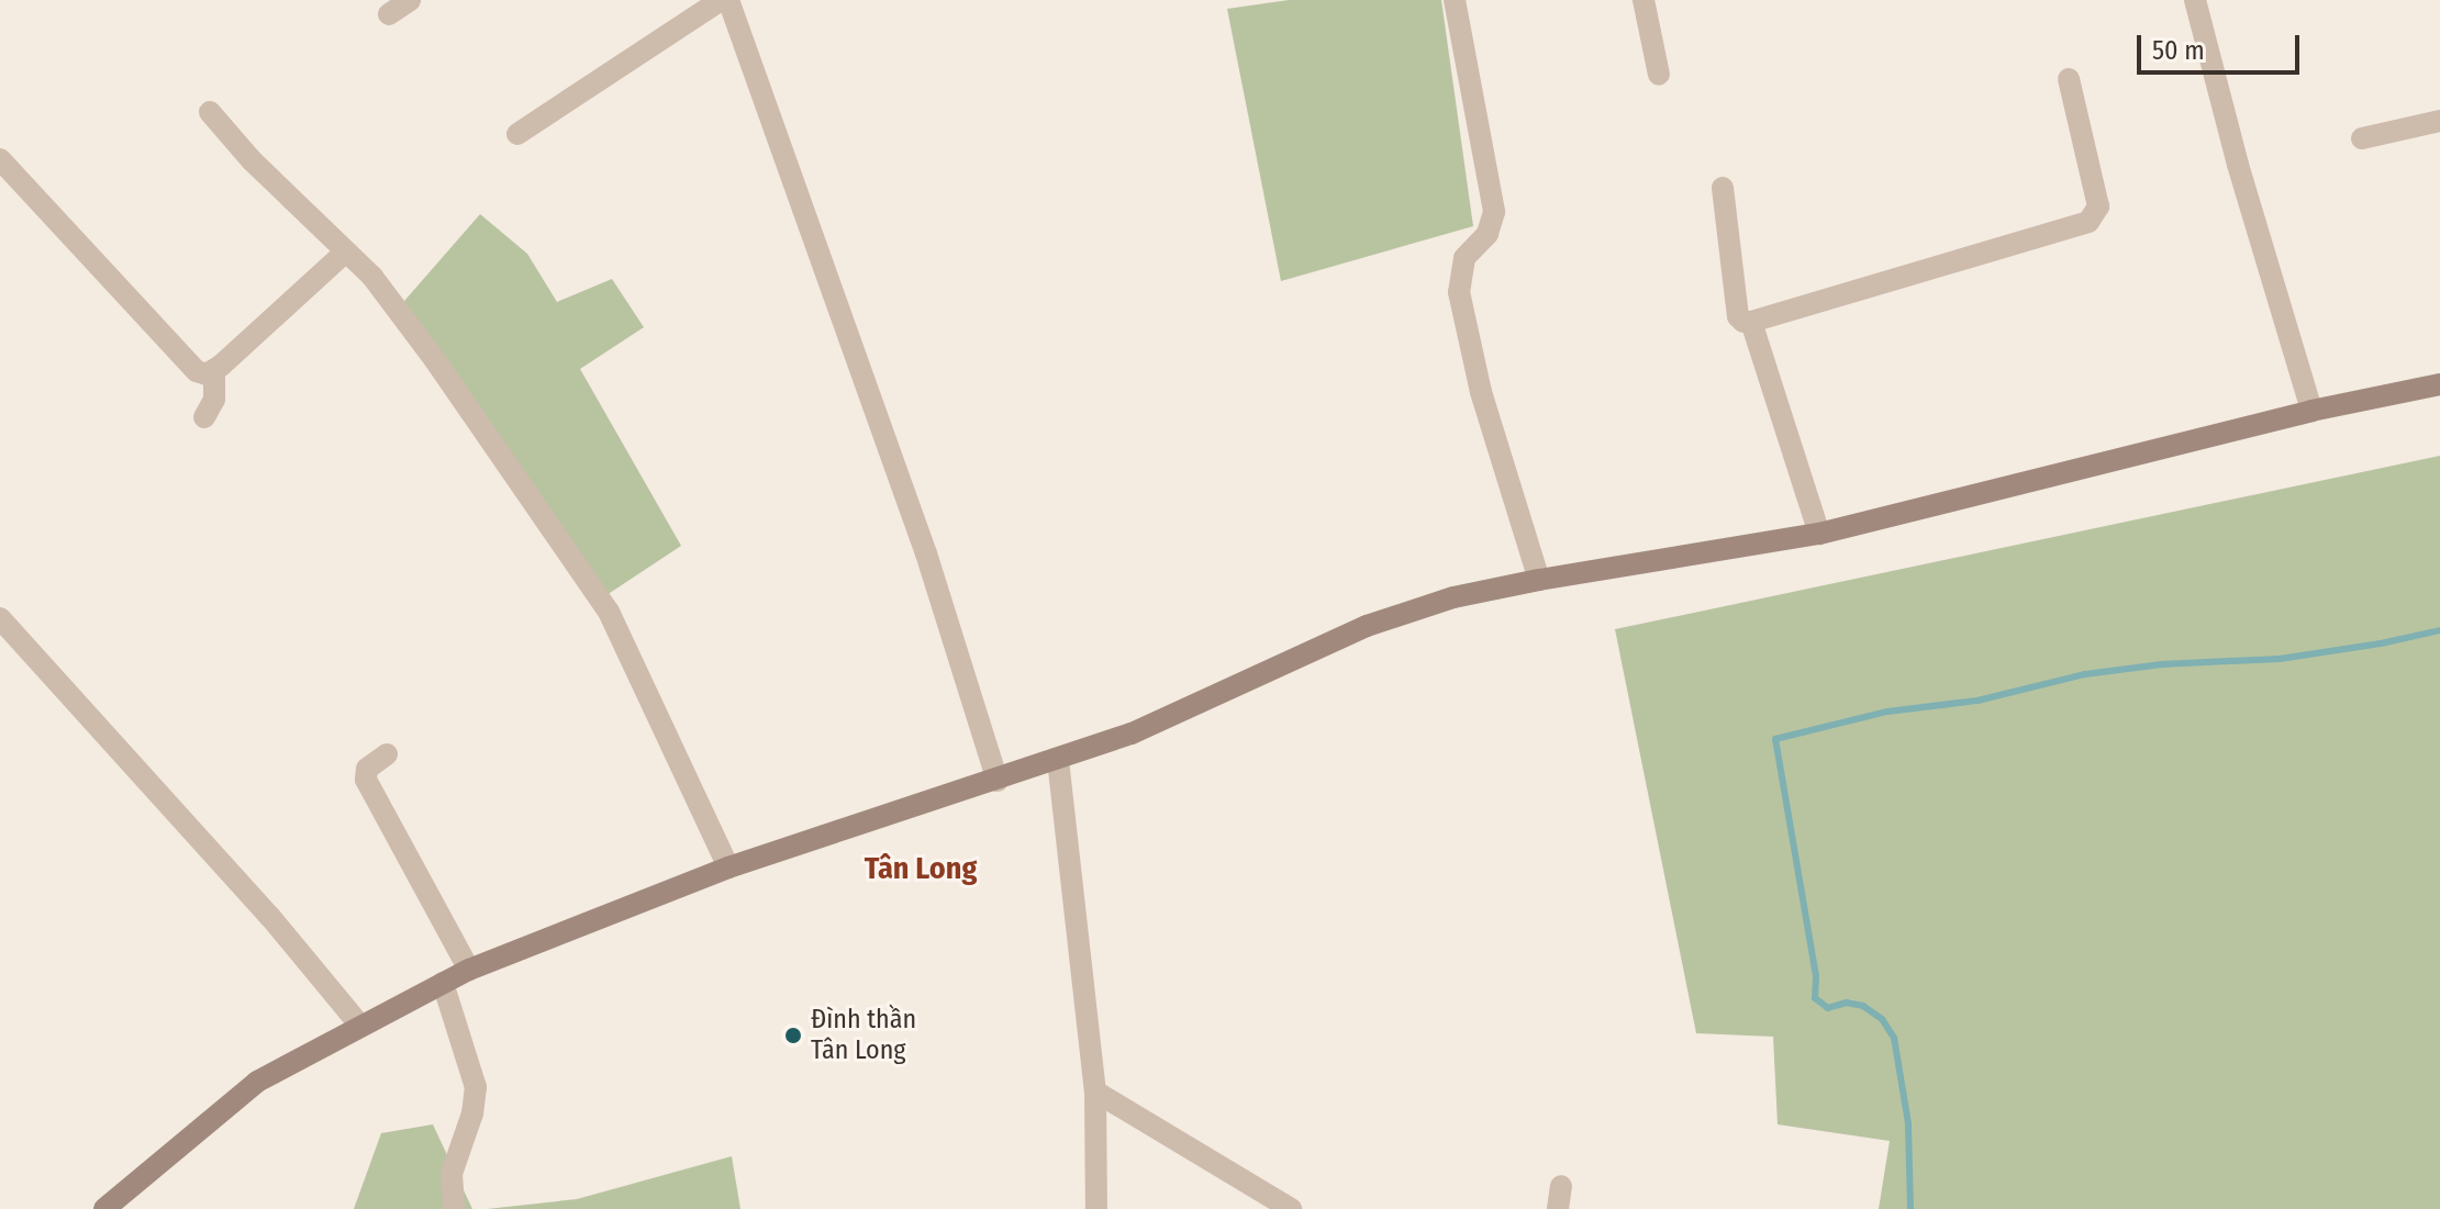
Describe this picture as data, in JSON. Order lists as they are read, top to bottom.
{
  "districts": ["Tân Long"],
  "places": ["Đình thần Tân Long"],
  "scale_bar": "50 m"
}
